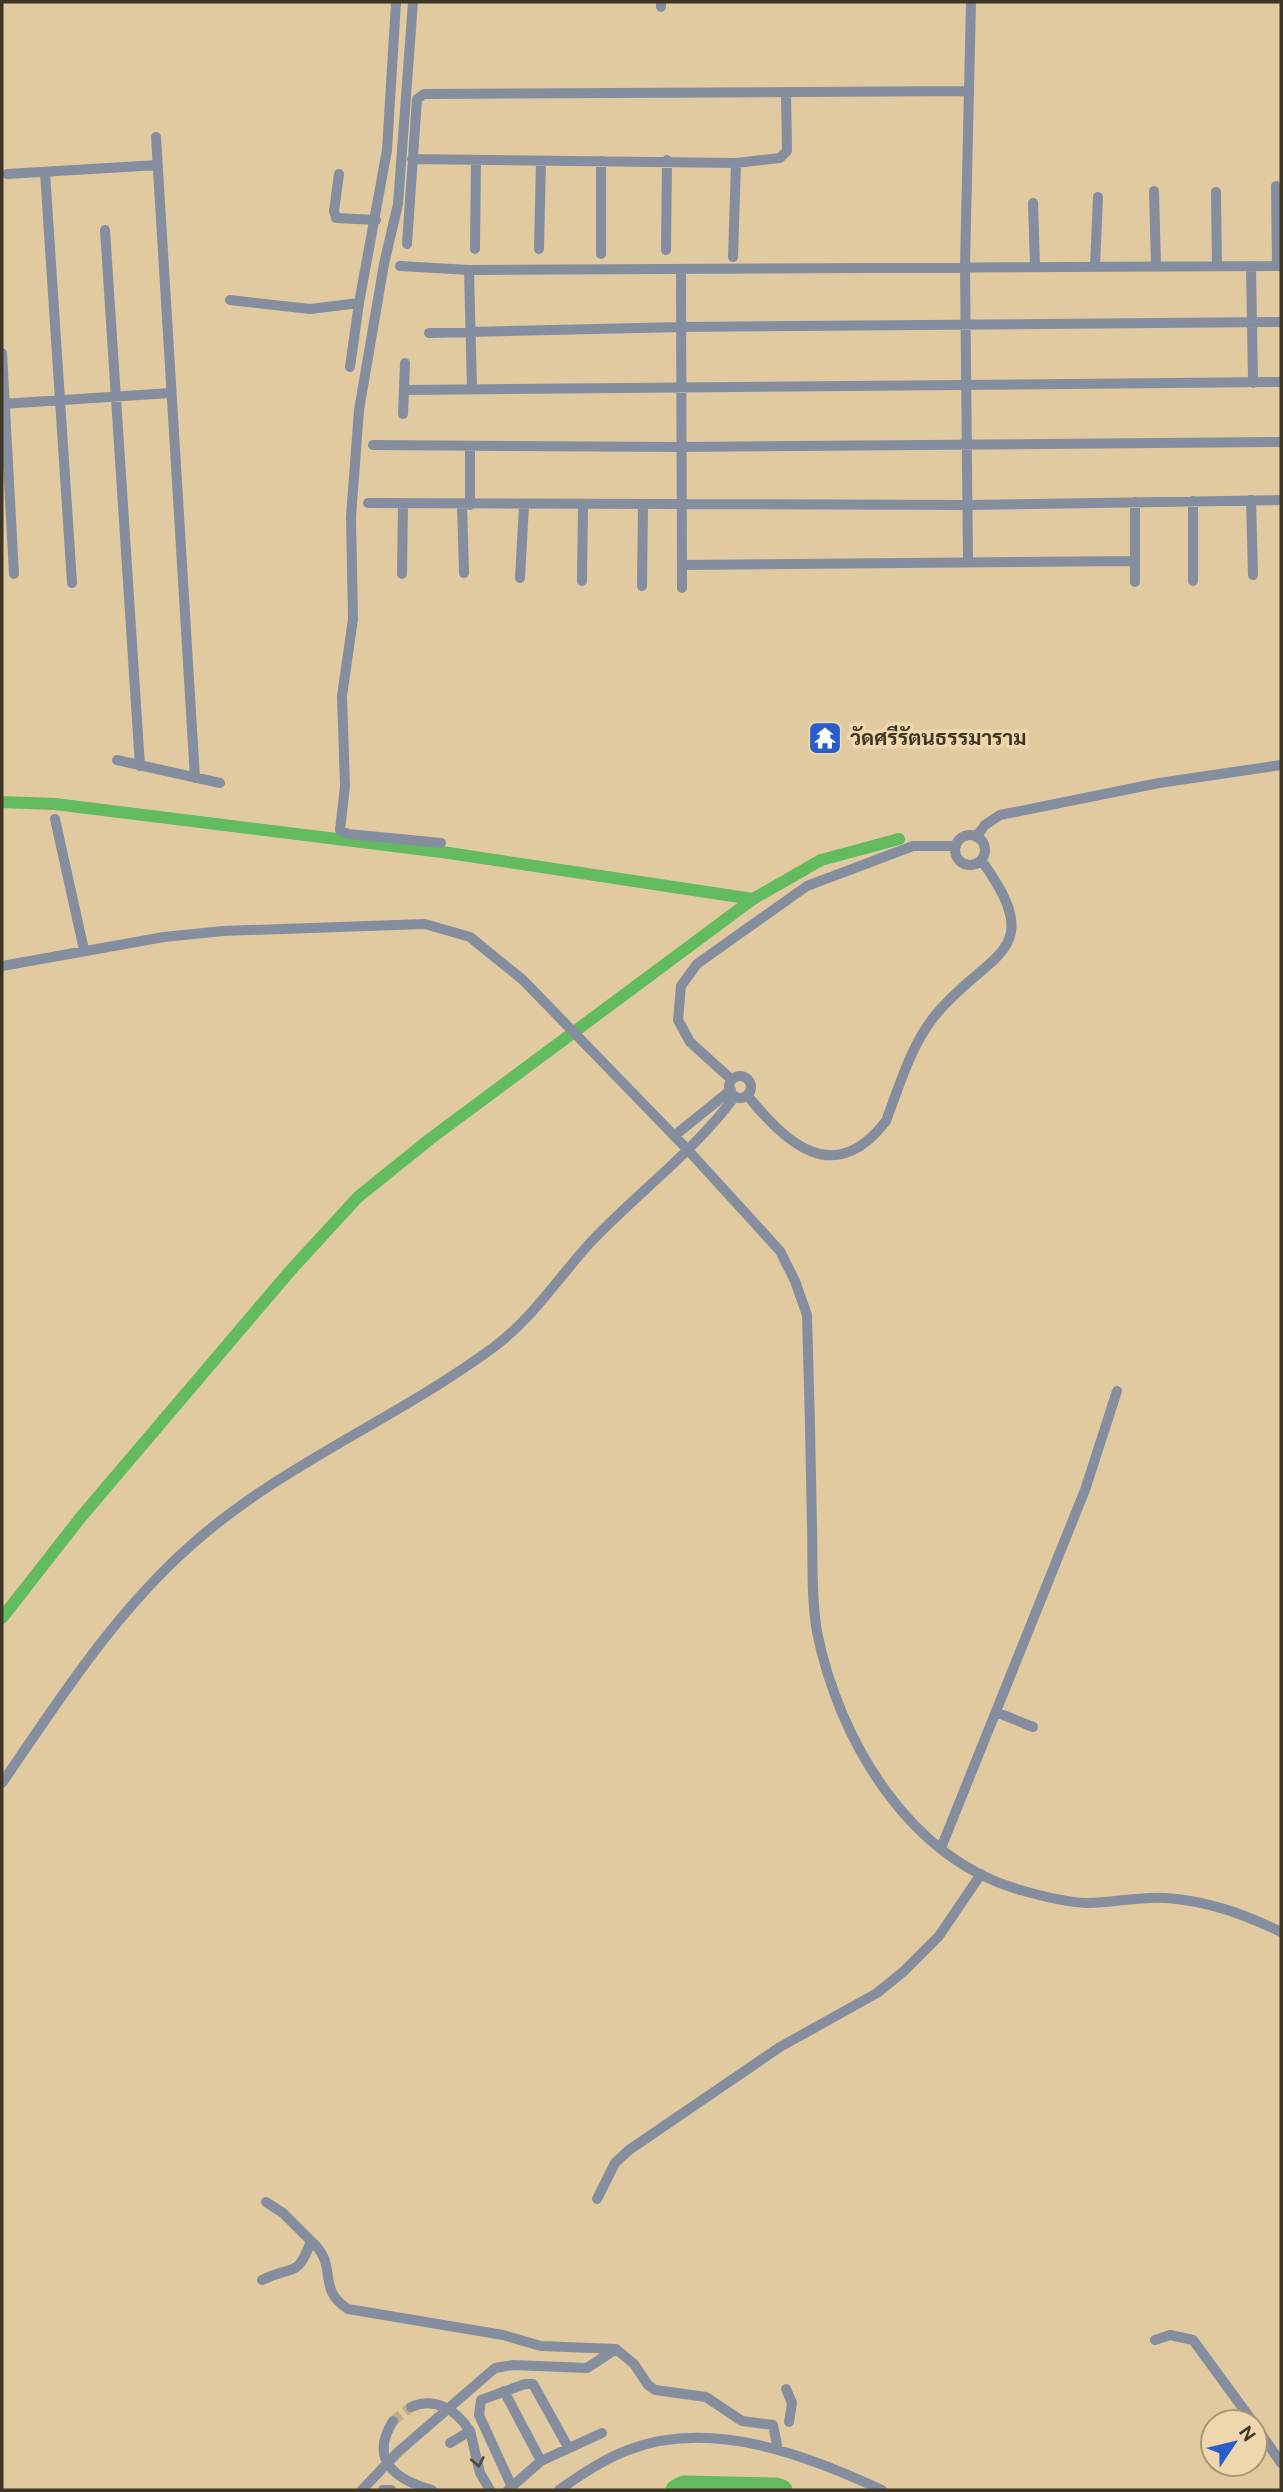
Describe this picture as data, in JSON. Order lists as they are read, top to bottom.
{
  "places": {
    "temple": ["วัดศรีรัตนธรรมาราม"]
  },
  "north": "top right"
}
